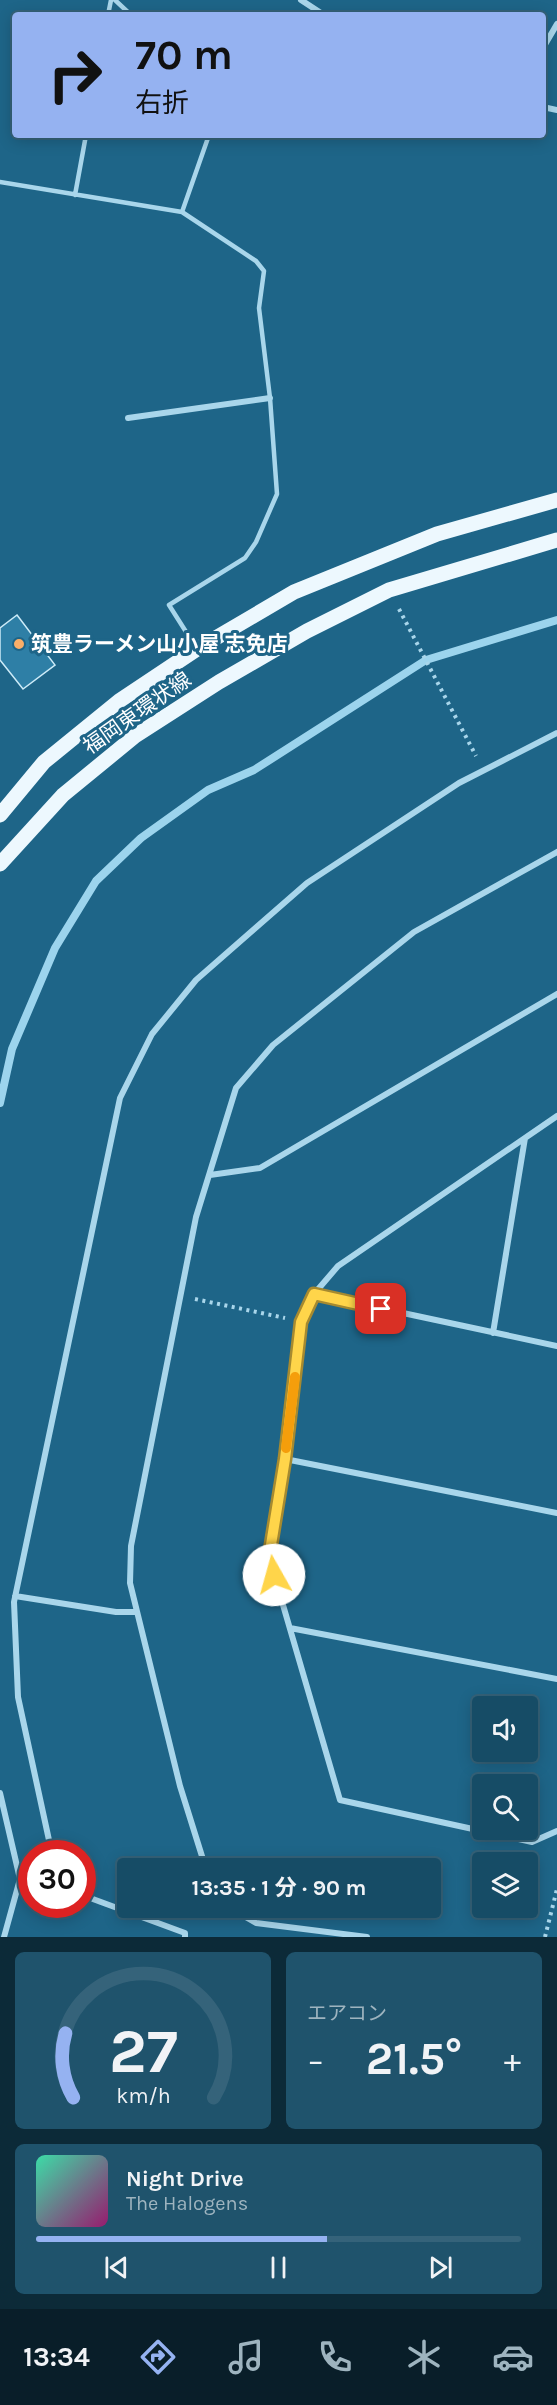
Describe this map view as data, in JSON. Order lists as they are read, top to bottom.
{
  "streets": {
    "main road": ["福岡東環状線"]
  },
  "places": ["筑豊ラーメン山小屋 志免店"],
  "page": {
    "turn": ["70 m", "右折"],
    "limit": "30",
    "trip": "13:35 · 1 分 · 90 m",
    "tile": "エアコン",
    "heat": ["−", "21.5°", "+"],
    "song": ["Night Drive", "The Halogens"],
    "tabs": "13:34",
    "gauge": ["27", "km/h"]
  }
}
